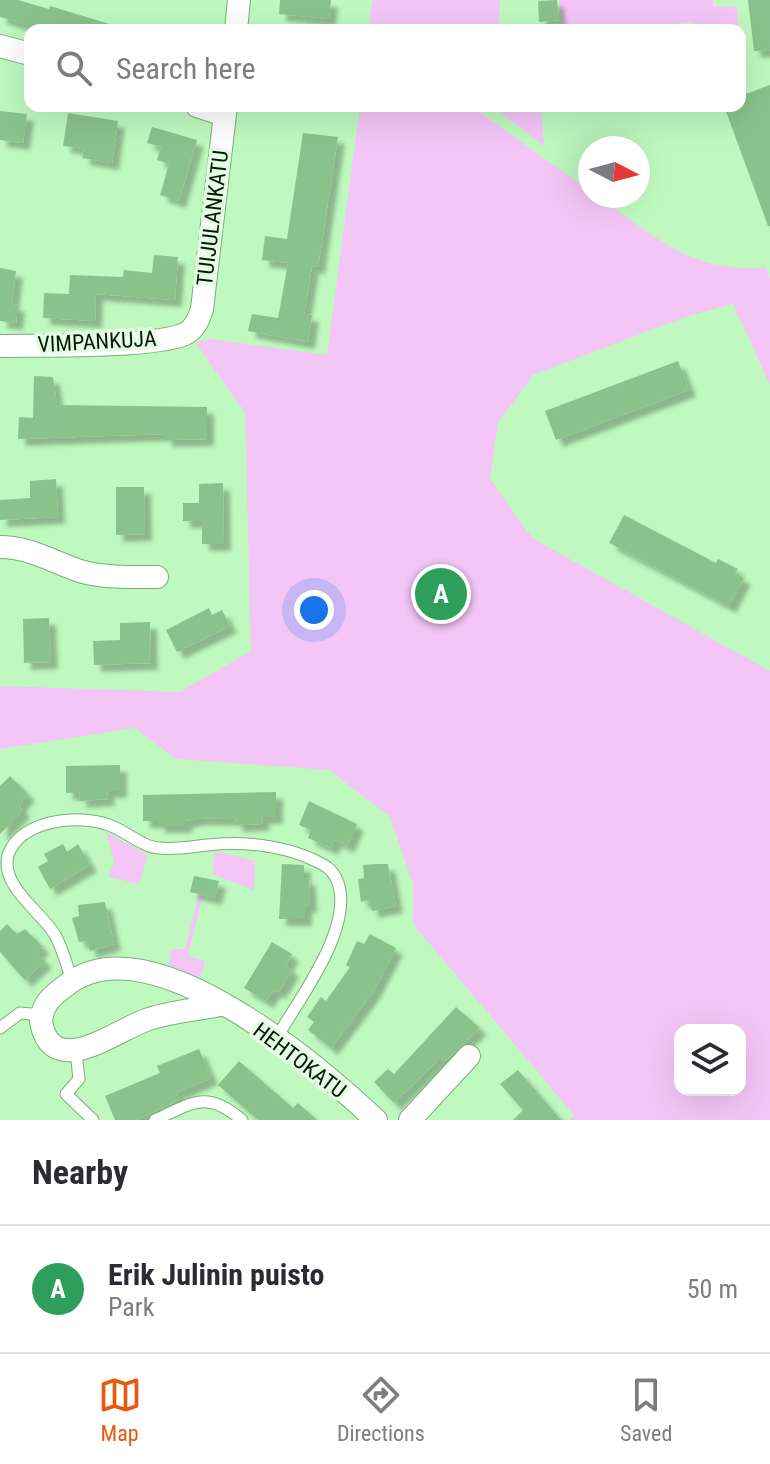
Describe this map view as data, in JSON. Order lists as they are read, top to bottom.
{
  "streets": {
    "street": ["TUIJULANKATU", "VIMPANKUJA", "HEHTOKATU"]
  },
  "crossings": [
    ["TUIJULANKATU", "VIMPANKUJA"]
  ],
  "north": "right",
  "page": {
    "search": "Search here",
    "pins": "A",
    "heading": "Nearby",
    "list": [
      {
        "mark": "A",
        "name": "Erik Julinin puisto",
        "note": "Park",
        "value": "50 m"
      }
    ],
    "nav": ["Map", "Directions", "Saved"]
  }
}
